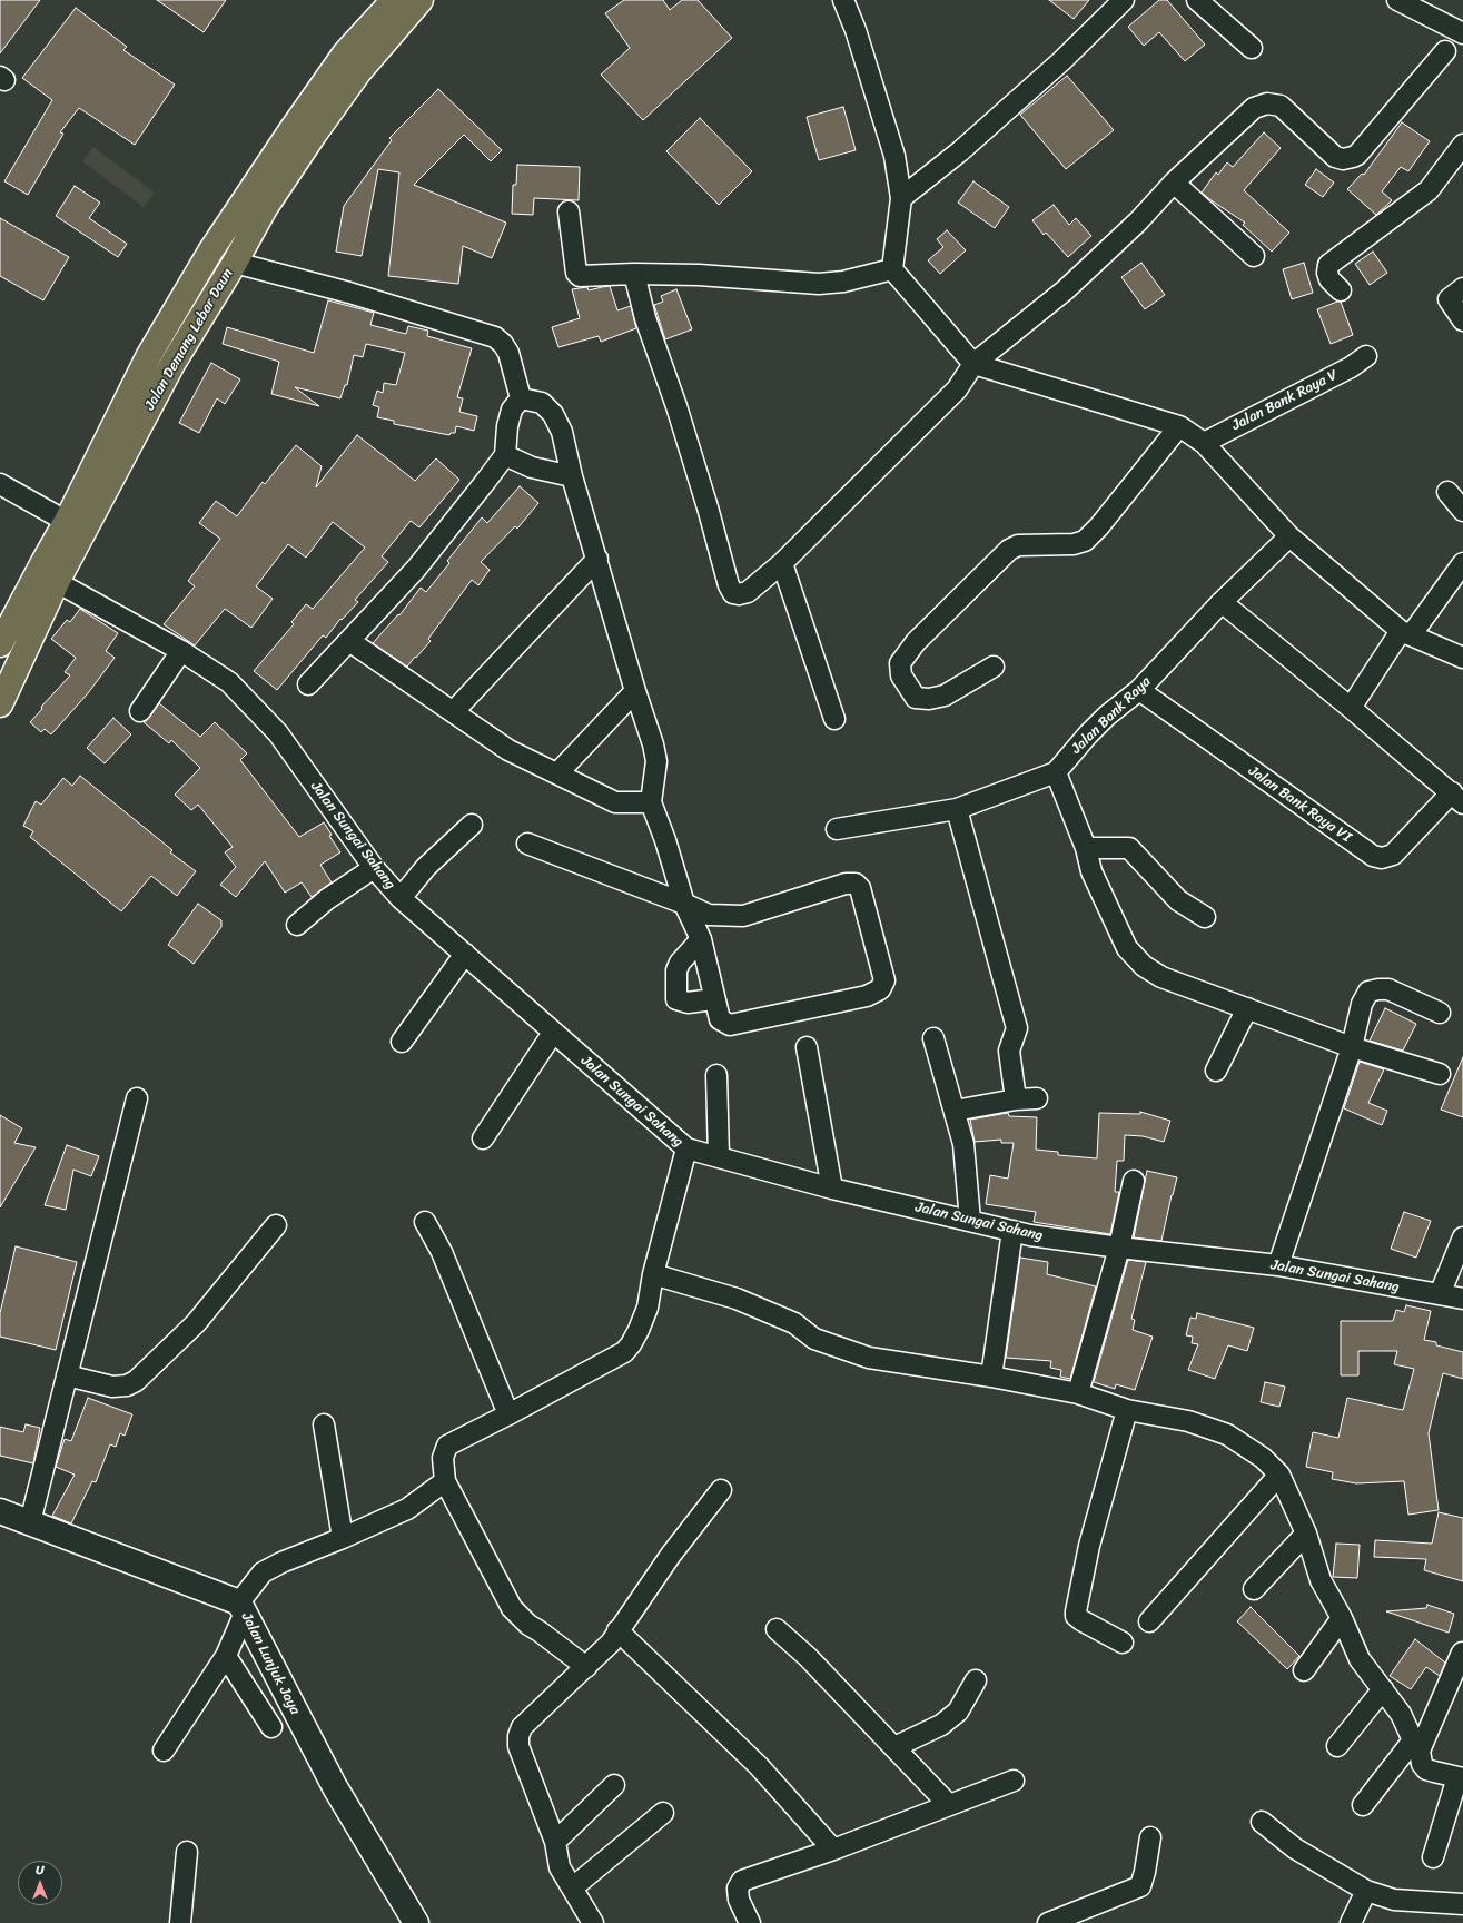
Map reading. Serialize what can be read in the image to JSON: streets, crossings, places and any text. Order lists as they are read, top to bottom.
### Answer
{
  "streets": {
    "highway": ["Jalan Demang Lebar Daun"],
    "street": [
      "Jalan Bank Raya V",
      "Jalan Bank Raya",
      "Jalan Bank Raya VI",
      "Jalan Sungai Sahang",
      "Jalan Lunjuk Jaya"
    ]
  },
  "crossings": [
    ["Jalan Demang Lebar Daun", "Jalan Sungai Sahang"],
    ["Jalan Bank Raya", "Jalan Bank Raya VI"]
  ],
  "north": "top"
}
